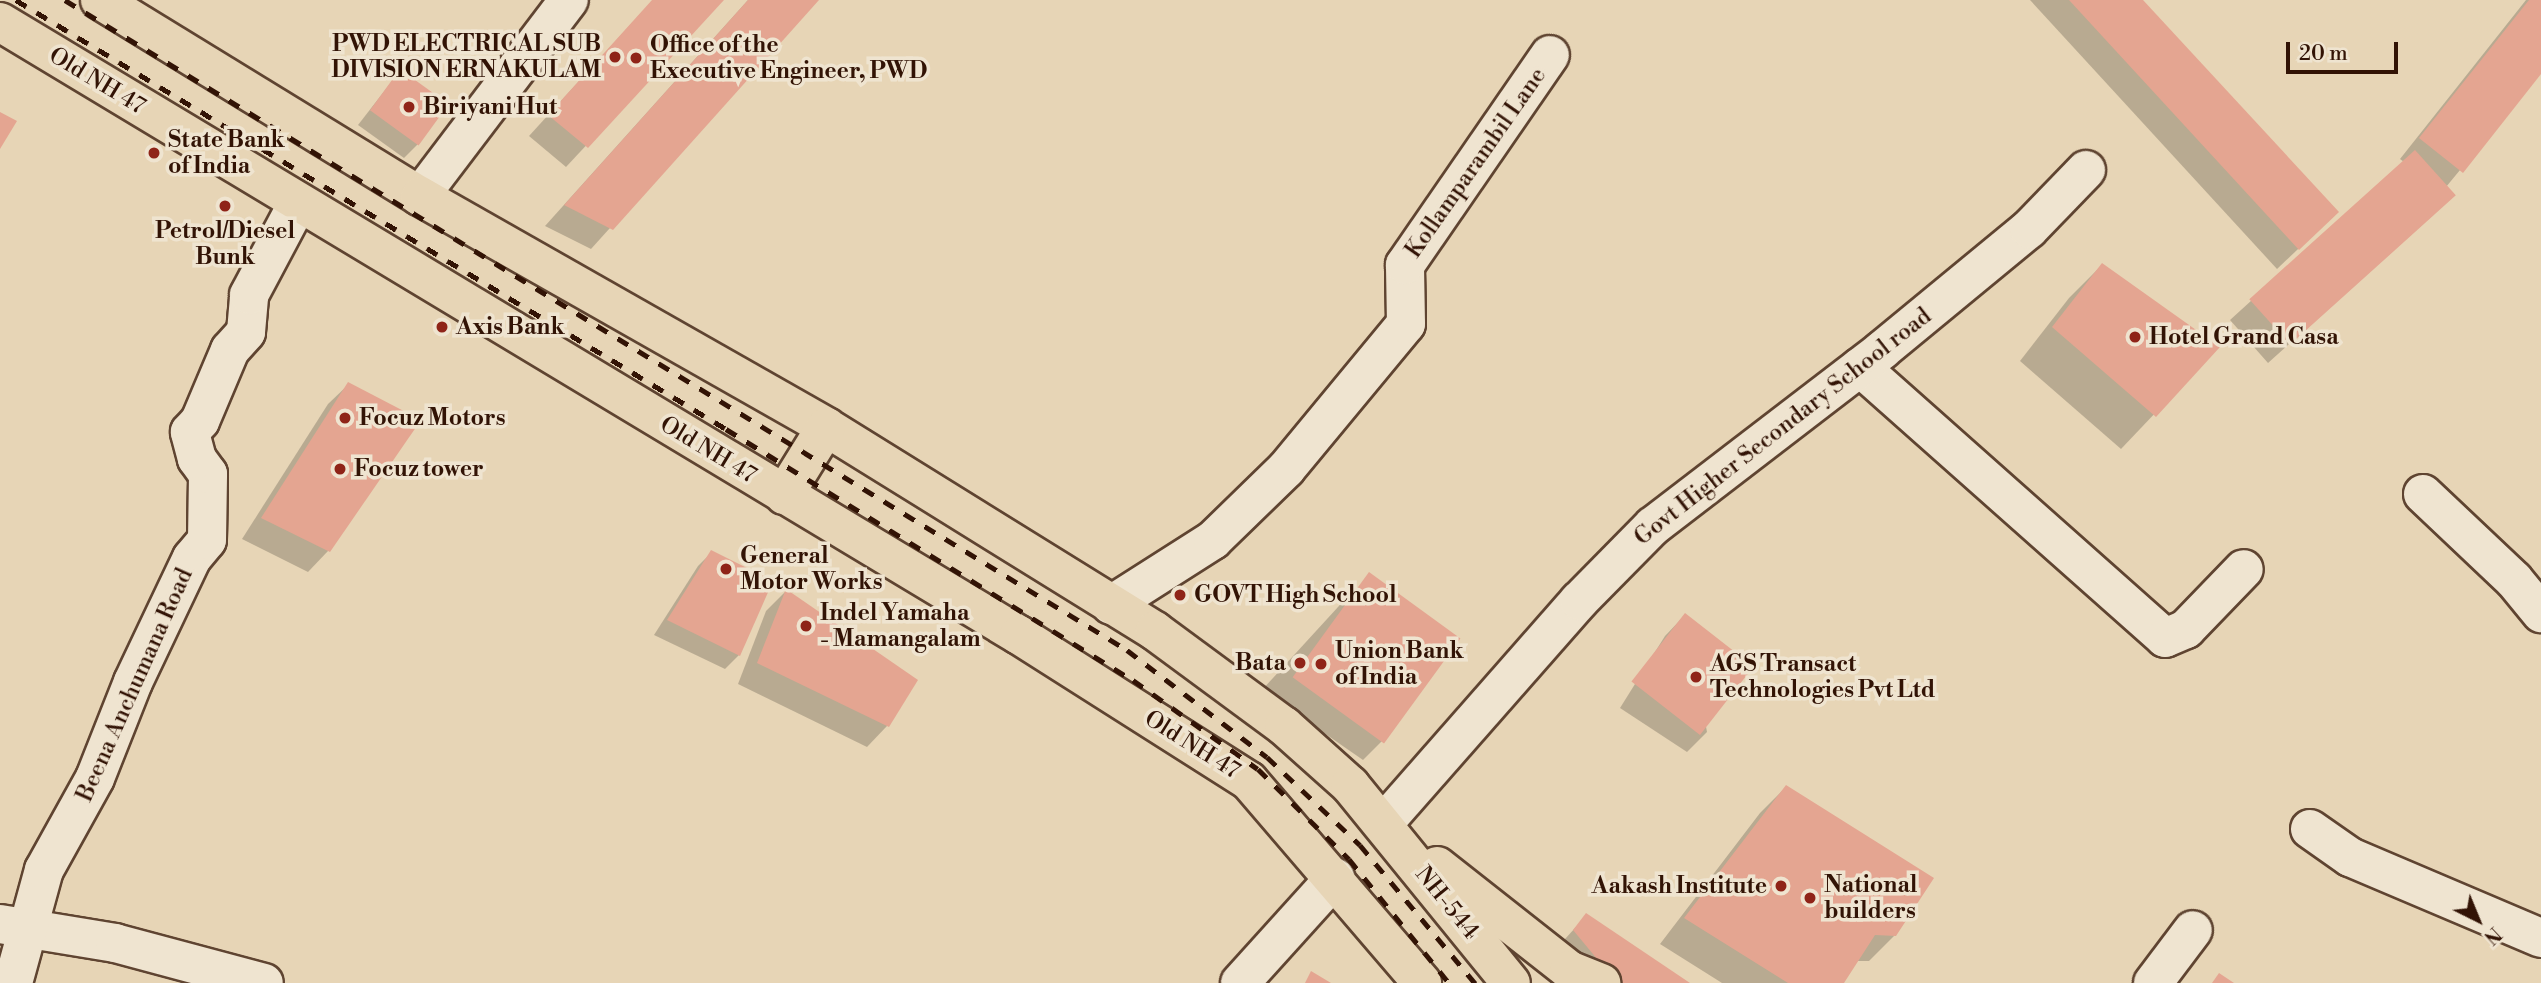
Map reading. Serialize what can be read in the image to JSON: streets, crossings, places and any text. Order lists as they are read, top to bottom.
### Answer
{
  "streets": {
    "main road": ["Old NH 47", "NH-544"],
    "street": ["Kollamparambil Lane", "Govt Higher Secondary School road", "Beena Anchumana Road"]
  },
  "crossings": [
    ["Old NH 47", "Beena Anchumana Road"],
    ["Govt Higher Secondary School road", "NH-544"]
  ],
  "places": [
    "PWD ELECTRICAL SUB DIVISION ERNAKULAM",
    "Office of the Executive Engineer, PWD",
    "Biriyani Hut",
    "State Bank of India",
    "Petrol/Diesel Bunk",
    "Axis Bank",
    "Hotel Grand Casa",
    "Focuz Motors",
    "Focuz tower",
    "General Motor Works",
    "GOVT High School",
    "Indel Yamaha - Mamangalam",
    "Bata",
    "Union Bank of India",
    "AGS Transact Technologies Pvt Ltd",
    "Aakash Institute",
    "National builders"
  ],
  "scale_bar": "20 m",
  "north": "bottom right"
}
